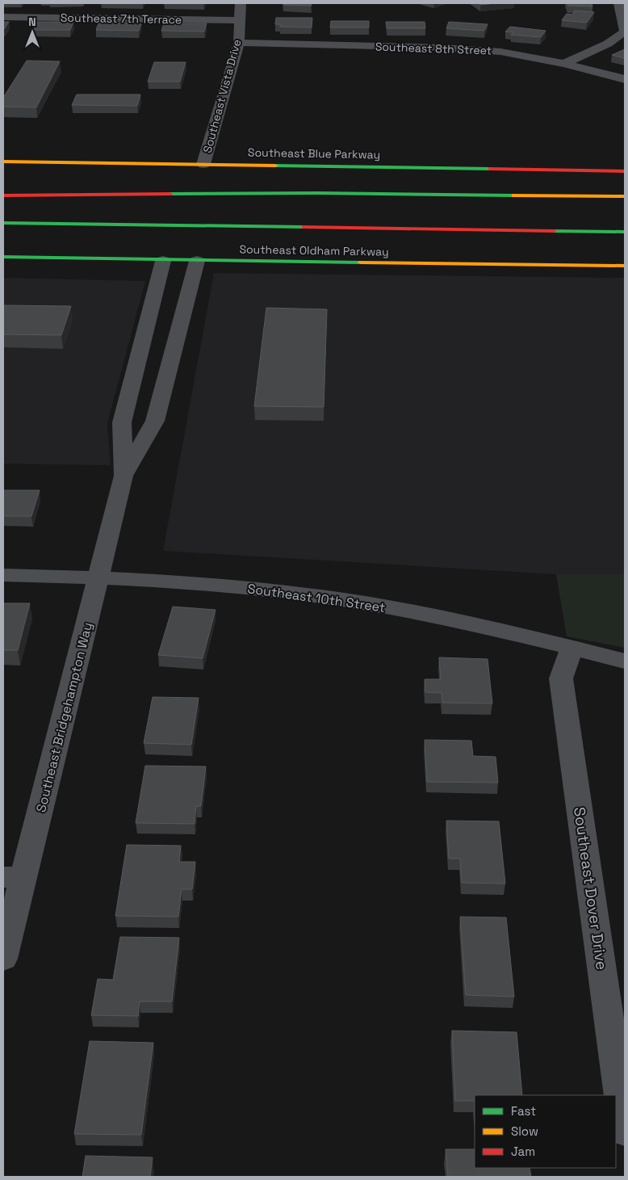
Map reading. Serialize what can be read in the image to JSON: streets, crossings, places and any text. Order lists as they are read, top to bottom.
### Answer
{
  "streets": {
    "main road": ["Southeast Blue Parkway", "Southeast Oldham Parkway"],
    "street": [
      "Southeast 7th Terrace",
      "Southeast 8th Street",
      "Southeast Vista Drive",
      "Southeast 10th Street",
      "Southeast Bridgehampton Way",
      "Southeast Dover Drive"
    ]
  },
  "crossings": [
    ["Southeast 7th Terrace", "Southeast Vista Drive"],
    ["Southeast 8th Street", "Southeast Vista Drive"],
    ["Southeast Vista Drive", "Southeast Blue Parkway"],
    ["Southeast Oldham Parkway", "Southeast Bridgehampton Way"],
    ["Southeast 10th Street", "Southeast Bridgehampton Way"],
    ["Southeast 10th Street", "Southeast Dover Drive"]
  ],
  "legend": ["Fast", "Slow", "Jam"],
  "north": "top"
}
